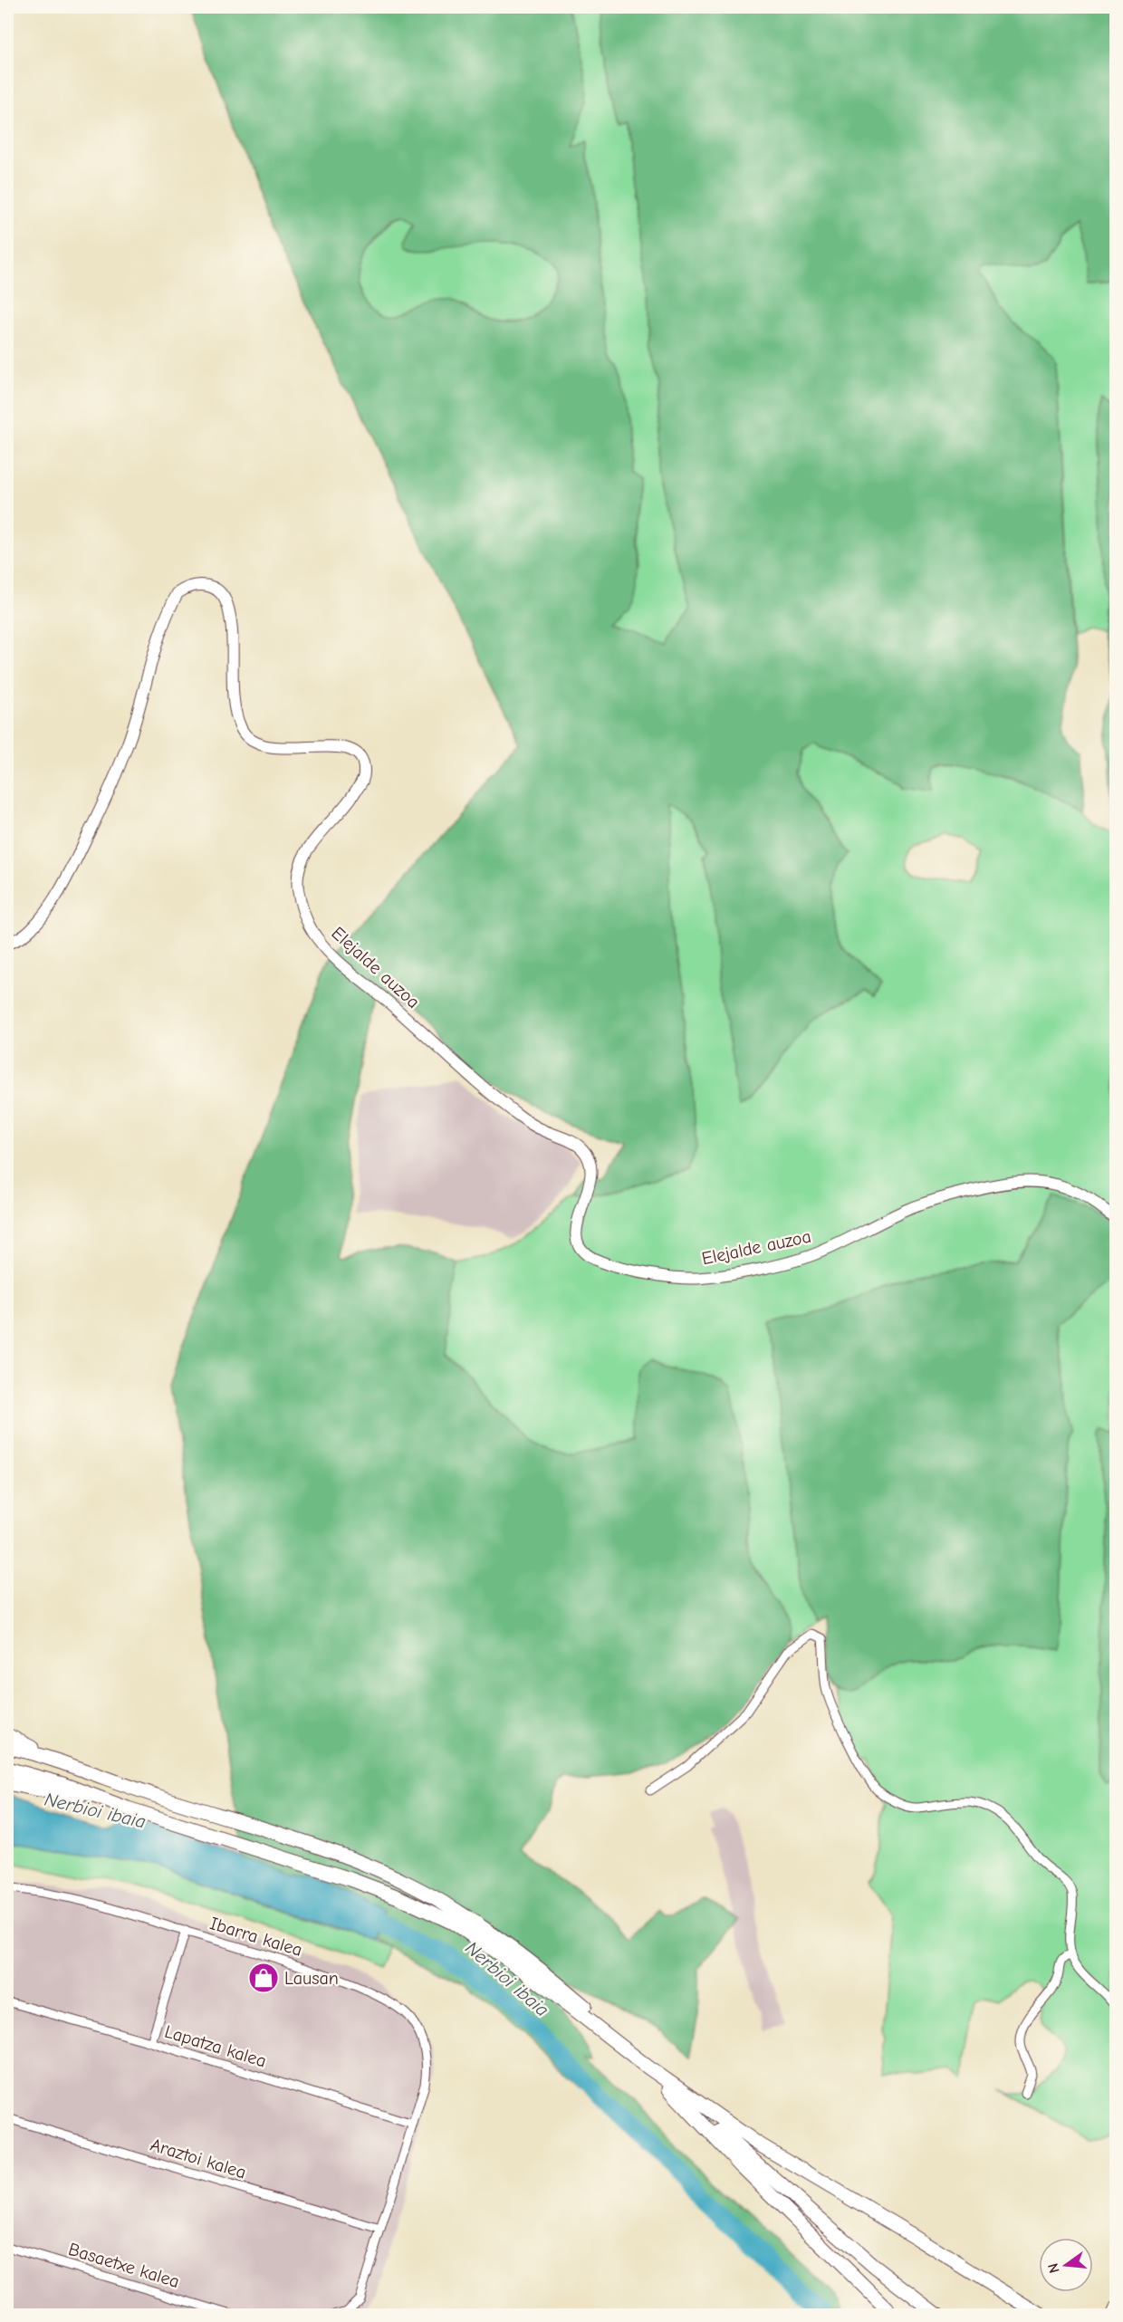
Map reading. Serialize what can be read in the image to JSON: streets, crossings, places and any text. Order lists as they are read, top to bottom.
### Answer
{
  "streets": {
    "street": [
      "Elejalde auzoa",
      "Ibarra kalea",
      "Lapatza kalea",
      "Araztoi kalea",
      "Basaetxe kalea"
    ]
  },
  "crossings": [
    ["Ibarra kalea", "Lapatza kalea"],
    ["Ibarra kalea", "Araztoi kalea"]
  ],
  "water": ["Nerbioi ibaia"],
  "places": {
    "shop": ["Lausan"]
  },
  "north": "left"
}
